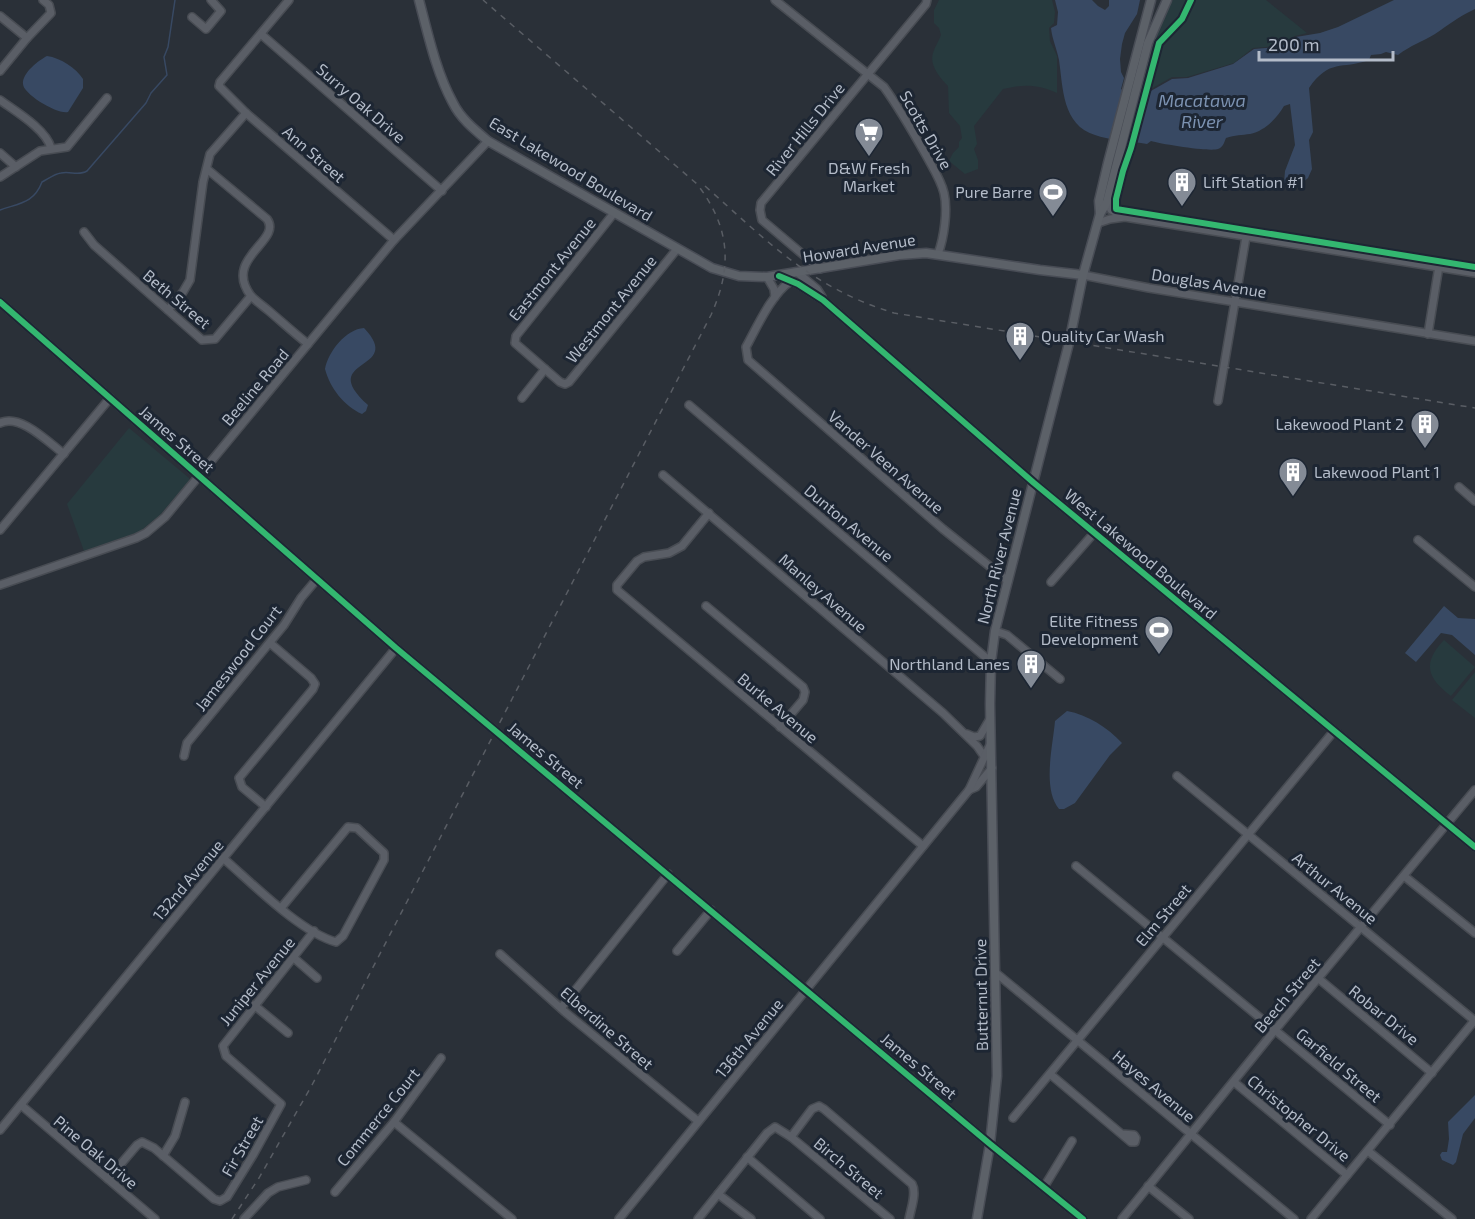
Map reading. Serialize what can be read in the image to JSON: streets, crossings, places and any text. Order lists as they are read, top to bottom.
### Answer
{
  "streets": {
    "main road": [
      "East Lakewood Boulevard",
      "Howard Avenue",
      "Douglas Avenue",
      "North River Avenue",
      "Butternut Drive"
    ],
    "street": [
      "Surry Oak Drive",
      "River Hills Drive",
      "Scotts Drive",
      "Ann Street",
      "Eastmont Avenue",
      "Beth Street",
      "Westmont Avenue",
      "Beeline Road",
      "James Street",
      "Vander Veen Avenue",
      "Dunton Avenue",
      "West Lakewood Boulevard",
      "Manley Avenue",
      "Jameswood Court",
      "Burke Avenue",
      "132nd Avenue",
      "Arthur Avenue",
      "Elm Street",
      "Juniper Avenue",
      "Beech Street",
      "Robar Drive",
      "Elberdine Street",
      "136th Avenue",
      "Garfield Street",
      "Hayes Avenue",
      "Commerce Court",
      "Christopher Drive",
      "Fir Street",
      "Pine Oak Drive",
      "Birch Street"
    ]
  },
  "crossings": [
    ["Surry Oak Drive", "Ann Street"],
    ["Surry Oak Drive", "Beeline Road"],
    ["River Hills Drive", "Scotts Drive"],
    ["River Hills Drive", "Howard Avenue"],
    ["Scotts Drive", "Howard Avenue"],
    ["Scotts Drive", "Douglas Avenue"],
    ["Ann Street", "Beeline Road"],
    ["East Lakewood Boulevard", "Howard Avenue"],
    ["East Lakewood Boulevard", "Eastmont Avenue"],
    ["East Lakewood Boulevard", "Westmont Avenue"],
    ["East Lakewood Boulevard", "Beeline Road"],
    ["East Lakewood Boulevard", "West Lakewood Boulevard"],
    ["Howard Avenue", "Douglas Avenue"],
    ["Howard Avenue", "West Lakewood Boulevard"],
    ["Eastmont Avenue", "Westmont Avenue"],
    ["Douglas Avenue", "North River Avenue"],
    ["Beeline Road", "James Street"],
    ["James Street", "Jameswood Court"],
    ["James Street", "132nd Avenue"],
    ["James Street", "Butternut Drive"],
    ["James Street", "136th Avenue"],
    ["Vander Veen Avenue", "North River Avenue"],
    ["Dunton Avenue", "North River Avenue"],
    ["West Lakewood Boulevard", "North River Avenue"],
    ["West Lakewood Boulevard", "Elm Street"],
    ["West Lakewood Boulevard", "Beech Street"],
    ["North River Avenue", "Butternut Drive"],
    ["North River Avenue", "136th Avenue"],
    ["Manley Avenue", "Burke Avenue"],
    ["Manley Avenue", "136th Avenue"],
    ["Burke Avenue", "136th Avenue"],
    ["132nd Avenue", "Pine Oak Drive"],
    ["Arthur Avenue", "Elm Street"],
    ["Arthur Avenue", "Beech Street"],
    ["Elm Street", "Garfield Street"],
    ["Elm Street", "Hayes Avenue"],
    ["Juniper Avenue", "Fir Street"],
    ["Butternut Drive", "136th Avenue"],
    ["Butternut Drive", "Hayes Avenue"],
    ["Beech Street", "Robar Drive"],
    ["Beech Street", "Garfield Street"],
    ["Beech Street", "Hayes Avenue"],
    ["Beech Street", "Christopher Drive"],
    ["Elberdine Street", "136th Avenue"]
  ],
  "water": ["Macatawa River"],
  "places": {
    "supermarket": ["D&W Fresh Market"],
    "building": [
      "Lift Station #1",
      "Quality Car Wash",
      "Lakewood Plant 2",
      "Lakewood Plant 1",
      "Northland Lanes"
    ],
    "sports": ["Pure Barre", "Elite Fitness Development"]
  },
  "scale_bar": "200 m"
}
